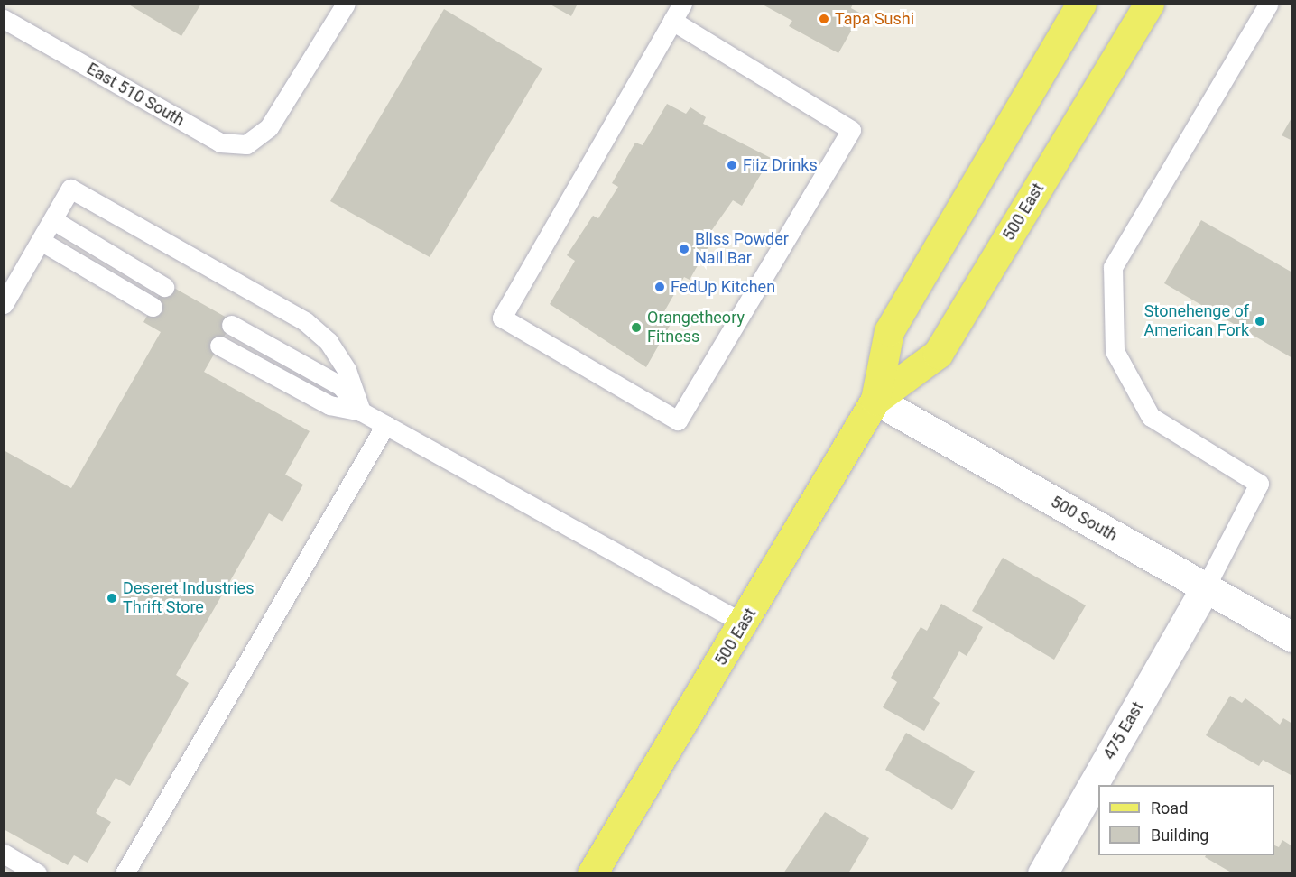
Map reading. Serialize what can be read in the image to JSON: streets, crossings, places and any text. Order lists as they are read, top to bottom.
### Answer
{
  "streets": {
    "main road": ["500 East"],
    "street": ["500 South", "475 East"],
    "lane": ["East 510 South"]
  },
  "crossings": [
    ["500 East", "500 South"],
    ["500 South", "475 East"]
  ],
  "places": [
    "Tapa Sushi",
    "Fiiz Drinks",
    "Bliss Powder Nail Bar",
    "FedUp Kitchen",
    "Stonehenge of American Fork",
    "Orangetheory Fitness",
    "Deseret Industries Thrift Store"
  ],
  "legend": ["Road", "Building"]
}
